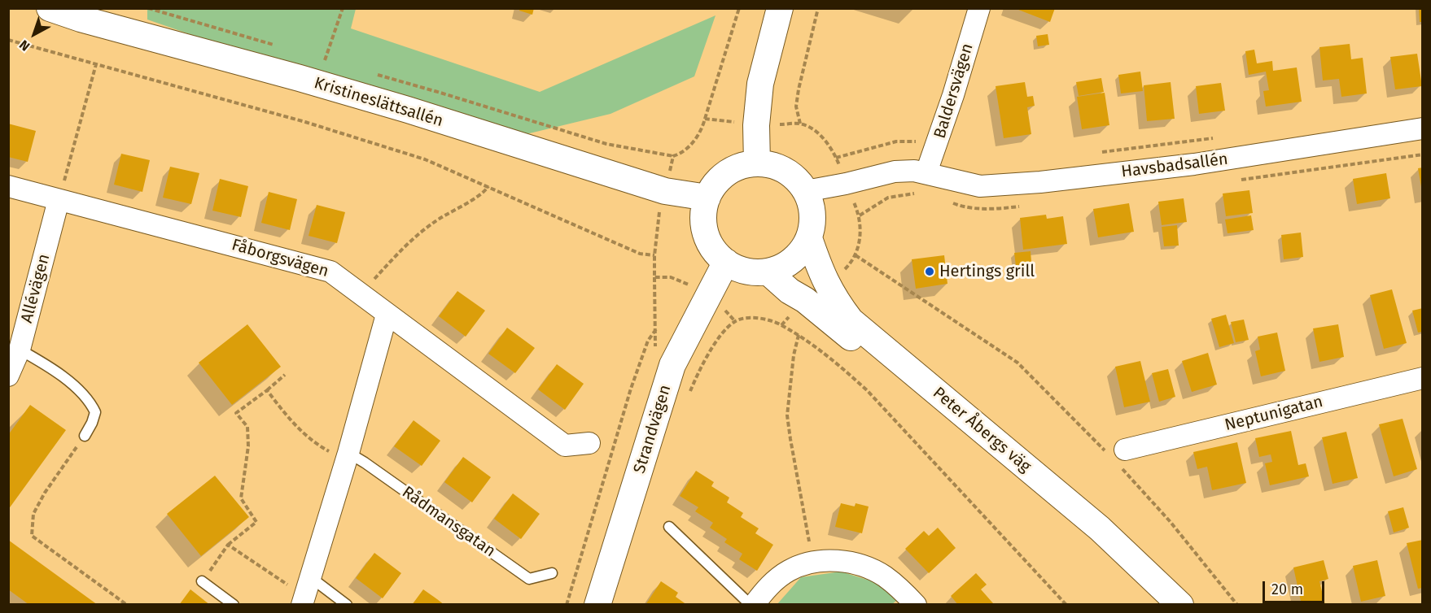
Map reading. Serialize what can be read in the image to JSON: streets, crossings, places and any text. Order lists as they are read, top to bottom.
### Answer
{
  "streets": {
    "street": [
      "Baldersvägen",
      "Kristineslättsallén",
      "Havsbadsallén",
      "Fåborgsvägen",
      "Allévägen",
      "Neptunigatan",
      "Strandvägen",
      "Peter Åbergs väg"
    ],
    "lane": ["Rådmansgatan"]
  },
  "crossings": [
    ["Baldersvägen", "Havsbadsallén"],
    ["Kristineslättsallén", "Havsbadsallén"],
    ["Kristineslättsallén", "Strandvägen"],
    ["Kristineslättsallén", "Peter Åbergs väg"],
    ["Havsbadsallén", "Strandvägen"],
    ["Havsbadsallén", "Peter Åbergs väg"],
    ["Fåborgsvägen", "Allévägen"],
    ["Strandvägen", "Peter Åbergs väg"]
  ],
  "places": ["Hertings grill"],
  "scale_bar": "20 m",
  "north": "bottom left"
}
